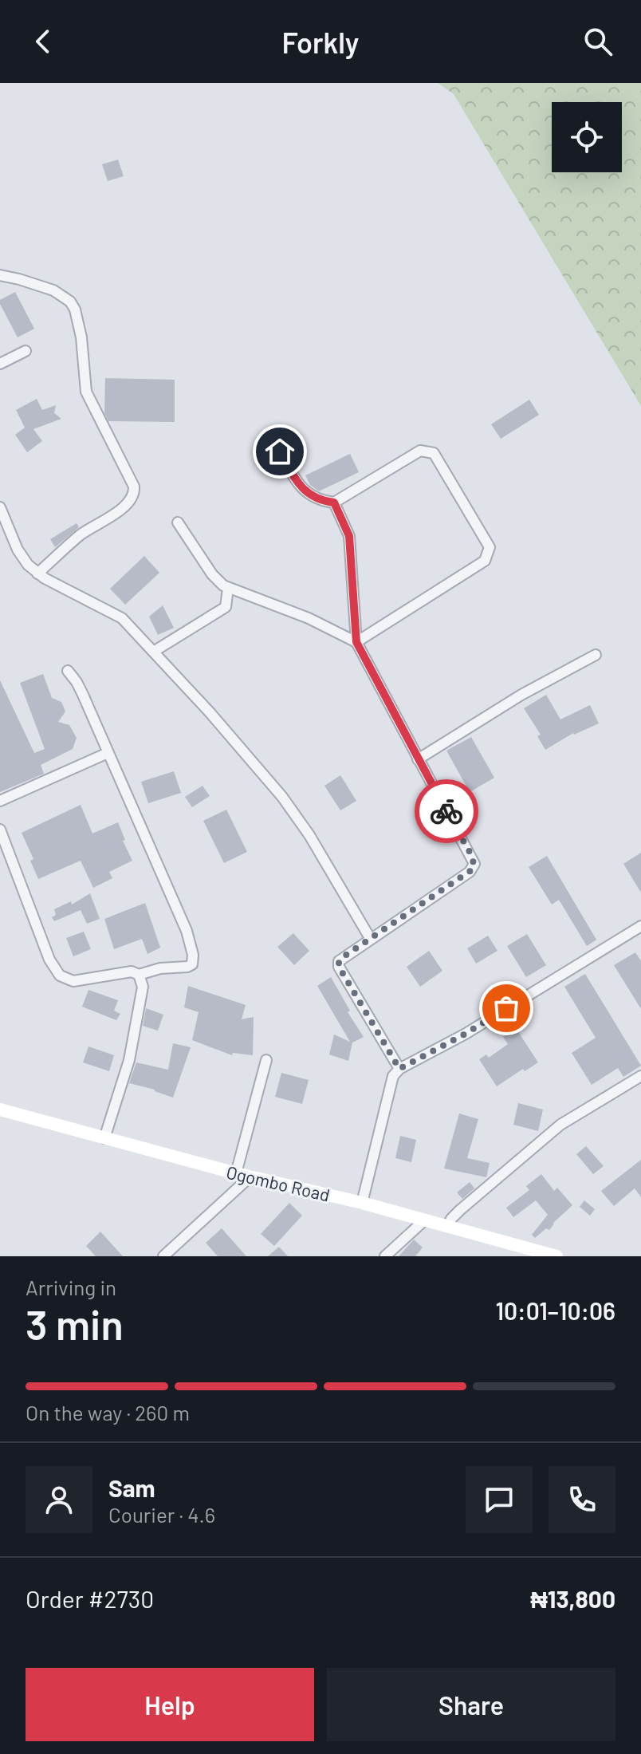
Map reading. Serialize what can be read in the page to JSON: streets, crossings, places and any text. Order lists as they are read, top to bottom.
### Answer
{
  "streets": {
    "main road": ["Ogombo Road"]
  },
  "page": {
    "header": "Forkly",
    "heading": ["3 min", "Arriving in", "10:01–10:06"],
    "panel": [
      "Sam",
      "Courier · 4.6",
      "Order #2730",
      "₦13,800"
    ],
    "bar": "On the way · 260 m",
    "buttons": ["Help", "Share"]
  }
}
